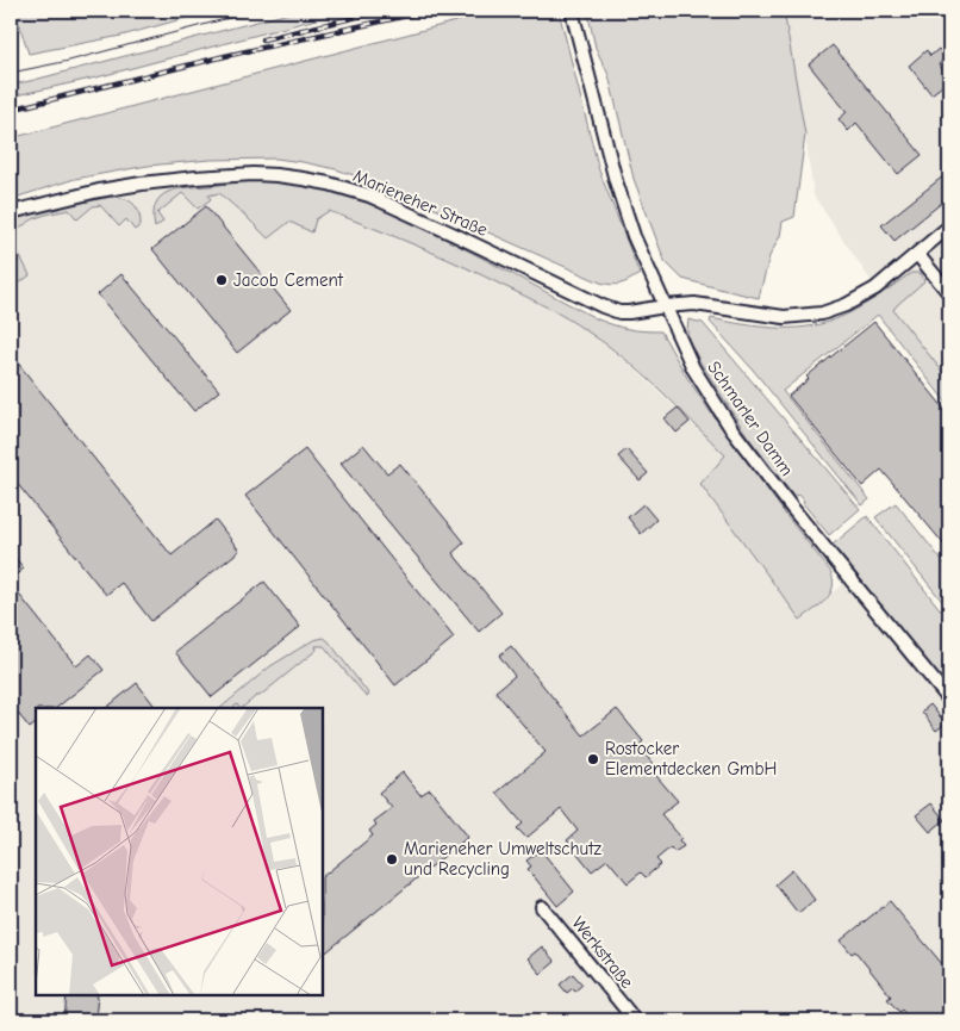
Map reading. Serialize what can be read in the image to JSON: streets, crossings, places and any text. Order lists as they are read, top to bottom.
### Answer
{
  "streets": {
    "street": ["Marieneher Straße", "Schmarler Damm", "Werkstraße"]
  },
  "crossings": [
    ["Marieneher Straße", "Schmarler Damm"]
  ],
  "places": ["Jacob Cement", "Rostocker Elementdecken GmbH", "Marieneher Umweltschutz und Recycling"]
}
